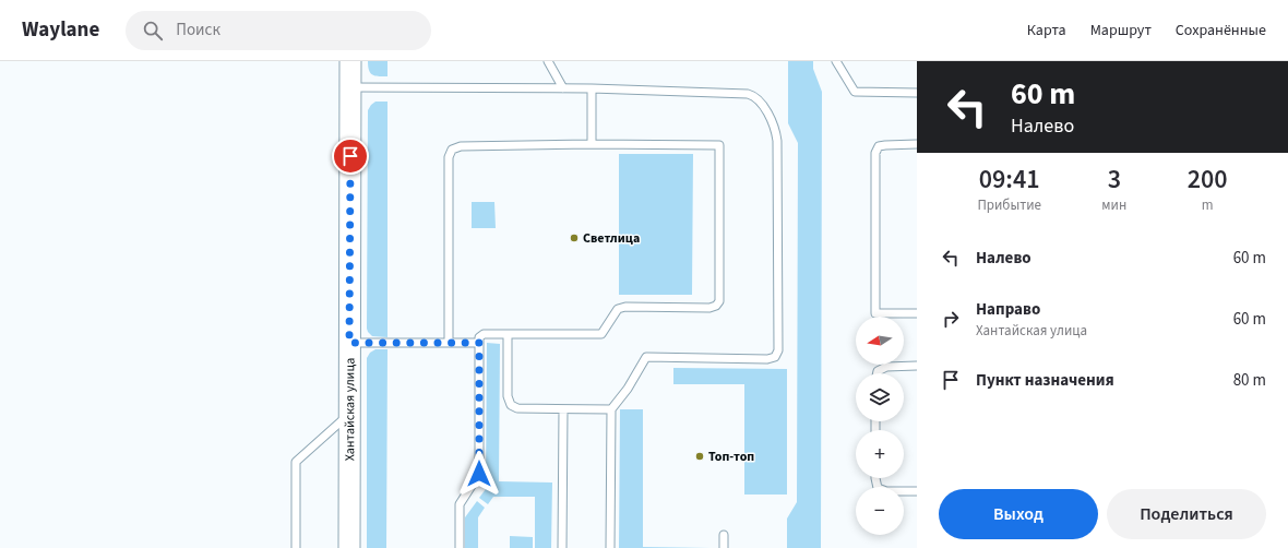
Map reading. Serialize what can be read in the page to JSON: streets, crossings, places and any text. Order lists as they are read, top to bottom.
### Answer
{
  "streets": {
    "street": ["Хантайская улица"]
  },
  "places": ["Светлица", "Топ-топ"],
  "north": "left",
  "page": {
    "header": "Waylane",
    "search": "Поиск",
    "nav": ["Карта", "Маршрут", "Сохранённые"],
    "turn": ["60 m", "Налево"],
    "eta": [
      "09:41",
      "Прибытие",
      "3",
      "мин",
      "200",
      "m"
    ],
    "list": [
      {
        "name": "Налево",
        "value": "60 m"
      },
      {
        "name": "Направо",
        "note": "Хантайская улица",
        "value": "60 m"
      },
      {
        "name": "Пункт назначения",
        "value": "80 m"
      }
    ],
    "map_buttons": ["+", "−"],
    "buttons": ["Выход", "Поделиться"]
  }
}
